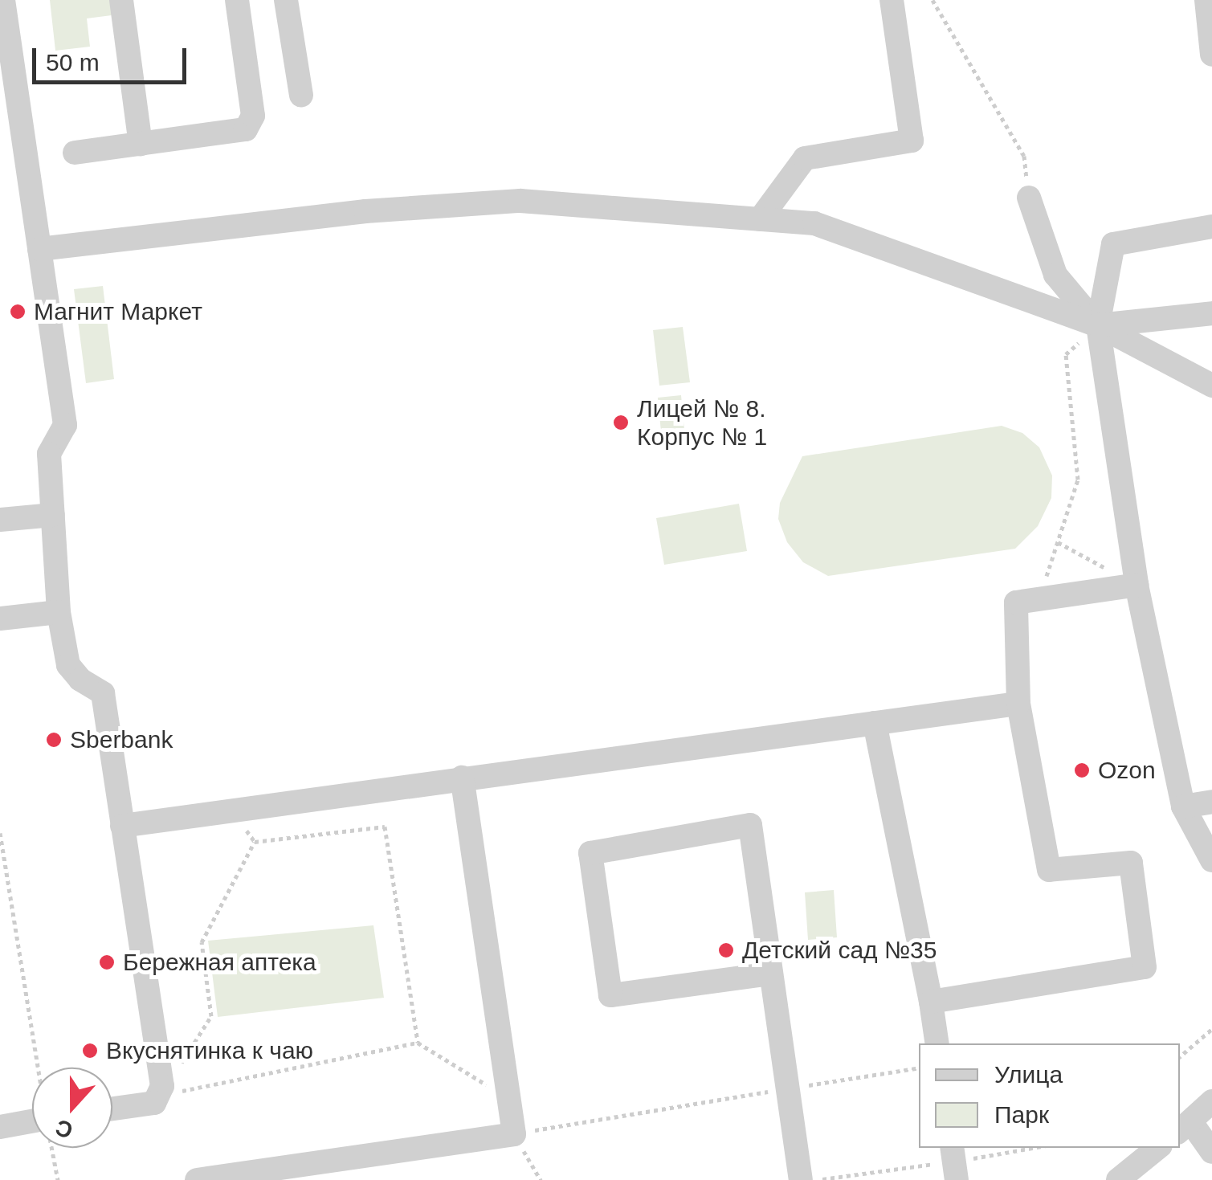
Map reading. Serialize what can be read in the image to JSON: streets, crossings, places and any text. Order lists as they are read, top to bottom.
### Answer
{
  "places": [
    "Магнит Маркет",
    "Лицей № 8. Корпус № 1",
    "Sberbank",
    "Ozon",
    "Детский сад №35",
    "Бережная аптека",
    "Вкуснятинка к чаю"
  ],
  "legend": ["Улица", "Парк"],
  "scale_bar": "50 m",
  "north": "bottom"
}
